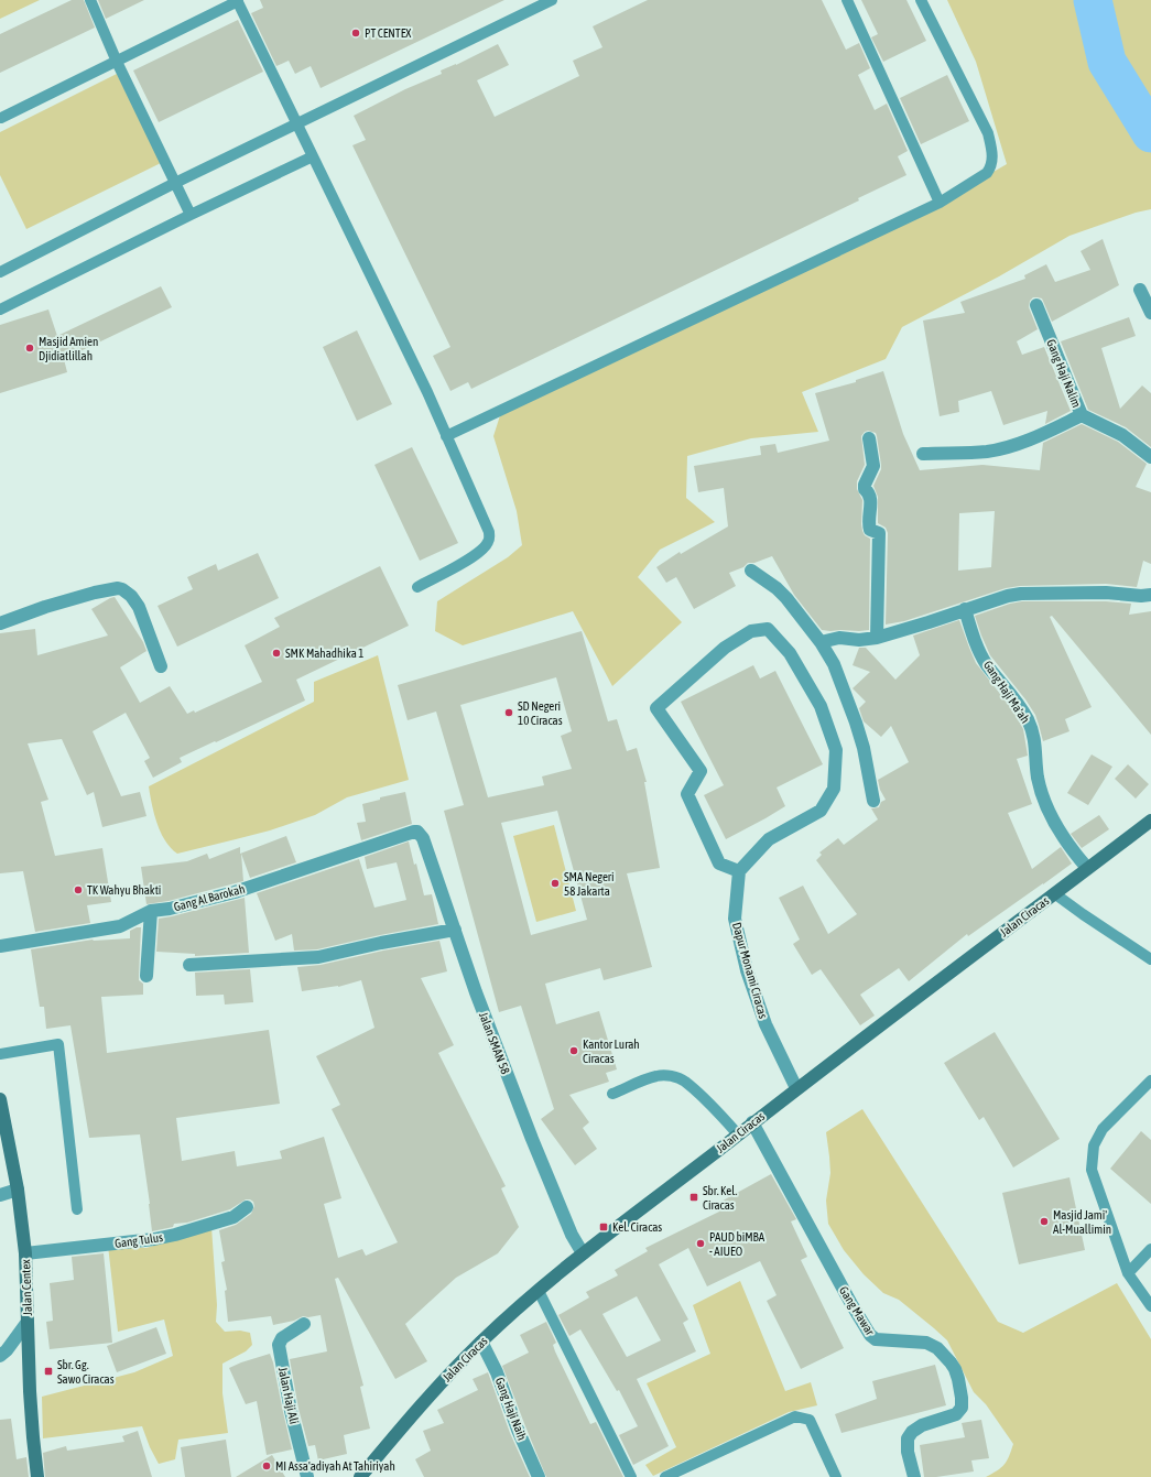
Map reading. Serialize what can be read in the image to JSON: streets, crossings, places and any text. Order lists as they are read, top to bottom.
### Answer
{
  "streets": {
    "street": [
      "Gang Haji Nalim",
      "Gang Haji Ma'ah",
      "Gang Al Barokah",
      "Jalan Ciracas",
      "Dapur Monami Ciracas",
      "Jalan SMAN 58",
      "Gang Tulus",
      "Jalan Centex",
      "Gang Mawar",
      "Jalan Haji Ali",
      "Gang Haji Naih"
    ]
  },
  "crossings": [
    ["Gang Haji Ma'ah", "Jalan Ciracas"],
    ["Gang Al Barokah", "Jalan SMAN 58"],
    ["Jalan Ciracas", "Dapur Monami Ciracas"],
    ["Jalan Ciracas", "Jalan SMAN 58"],
    ["Jalan Ciracas", "Gang Mawar"],
    ["Jalan Ciracas", "Gang Haji Naih"],
    ["Gang Tulus", "Jalan Centex"]
  ],
  "places": {
    "other": [
      "PT CENTEX",
      "Masjid Amien Djidiatlillah",
      "SMK Mahadhika 1",
      "SD Negeri 10 Ciracas",
      "SMA Negeri 58 Jakarta",
      "TK Wahyu Bhakti",
      "Kantor Lurah Ciracas",
      "Masjid Jami' Al-Muallimin",
      "PAUD biMBA - AIUEO",
      "MI Assa'adiyah At Tahiriyah"
    ],
    "transit": ["Sbr. Kel. Ciracas", "Kel. Ciracas", "Sbr. Gg. Sawo Ciracas"]
  }
}
